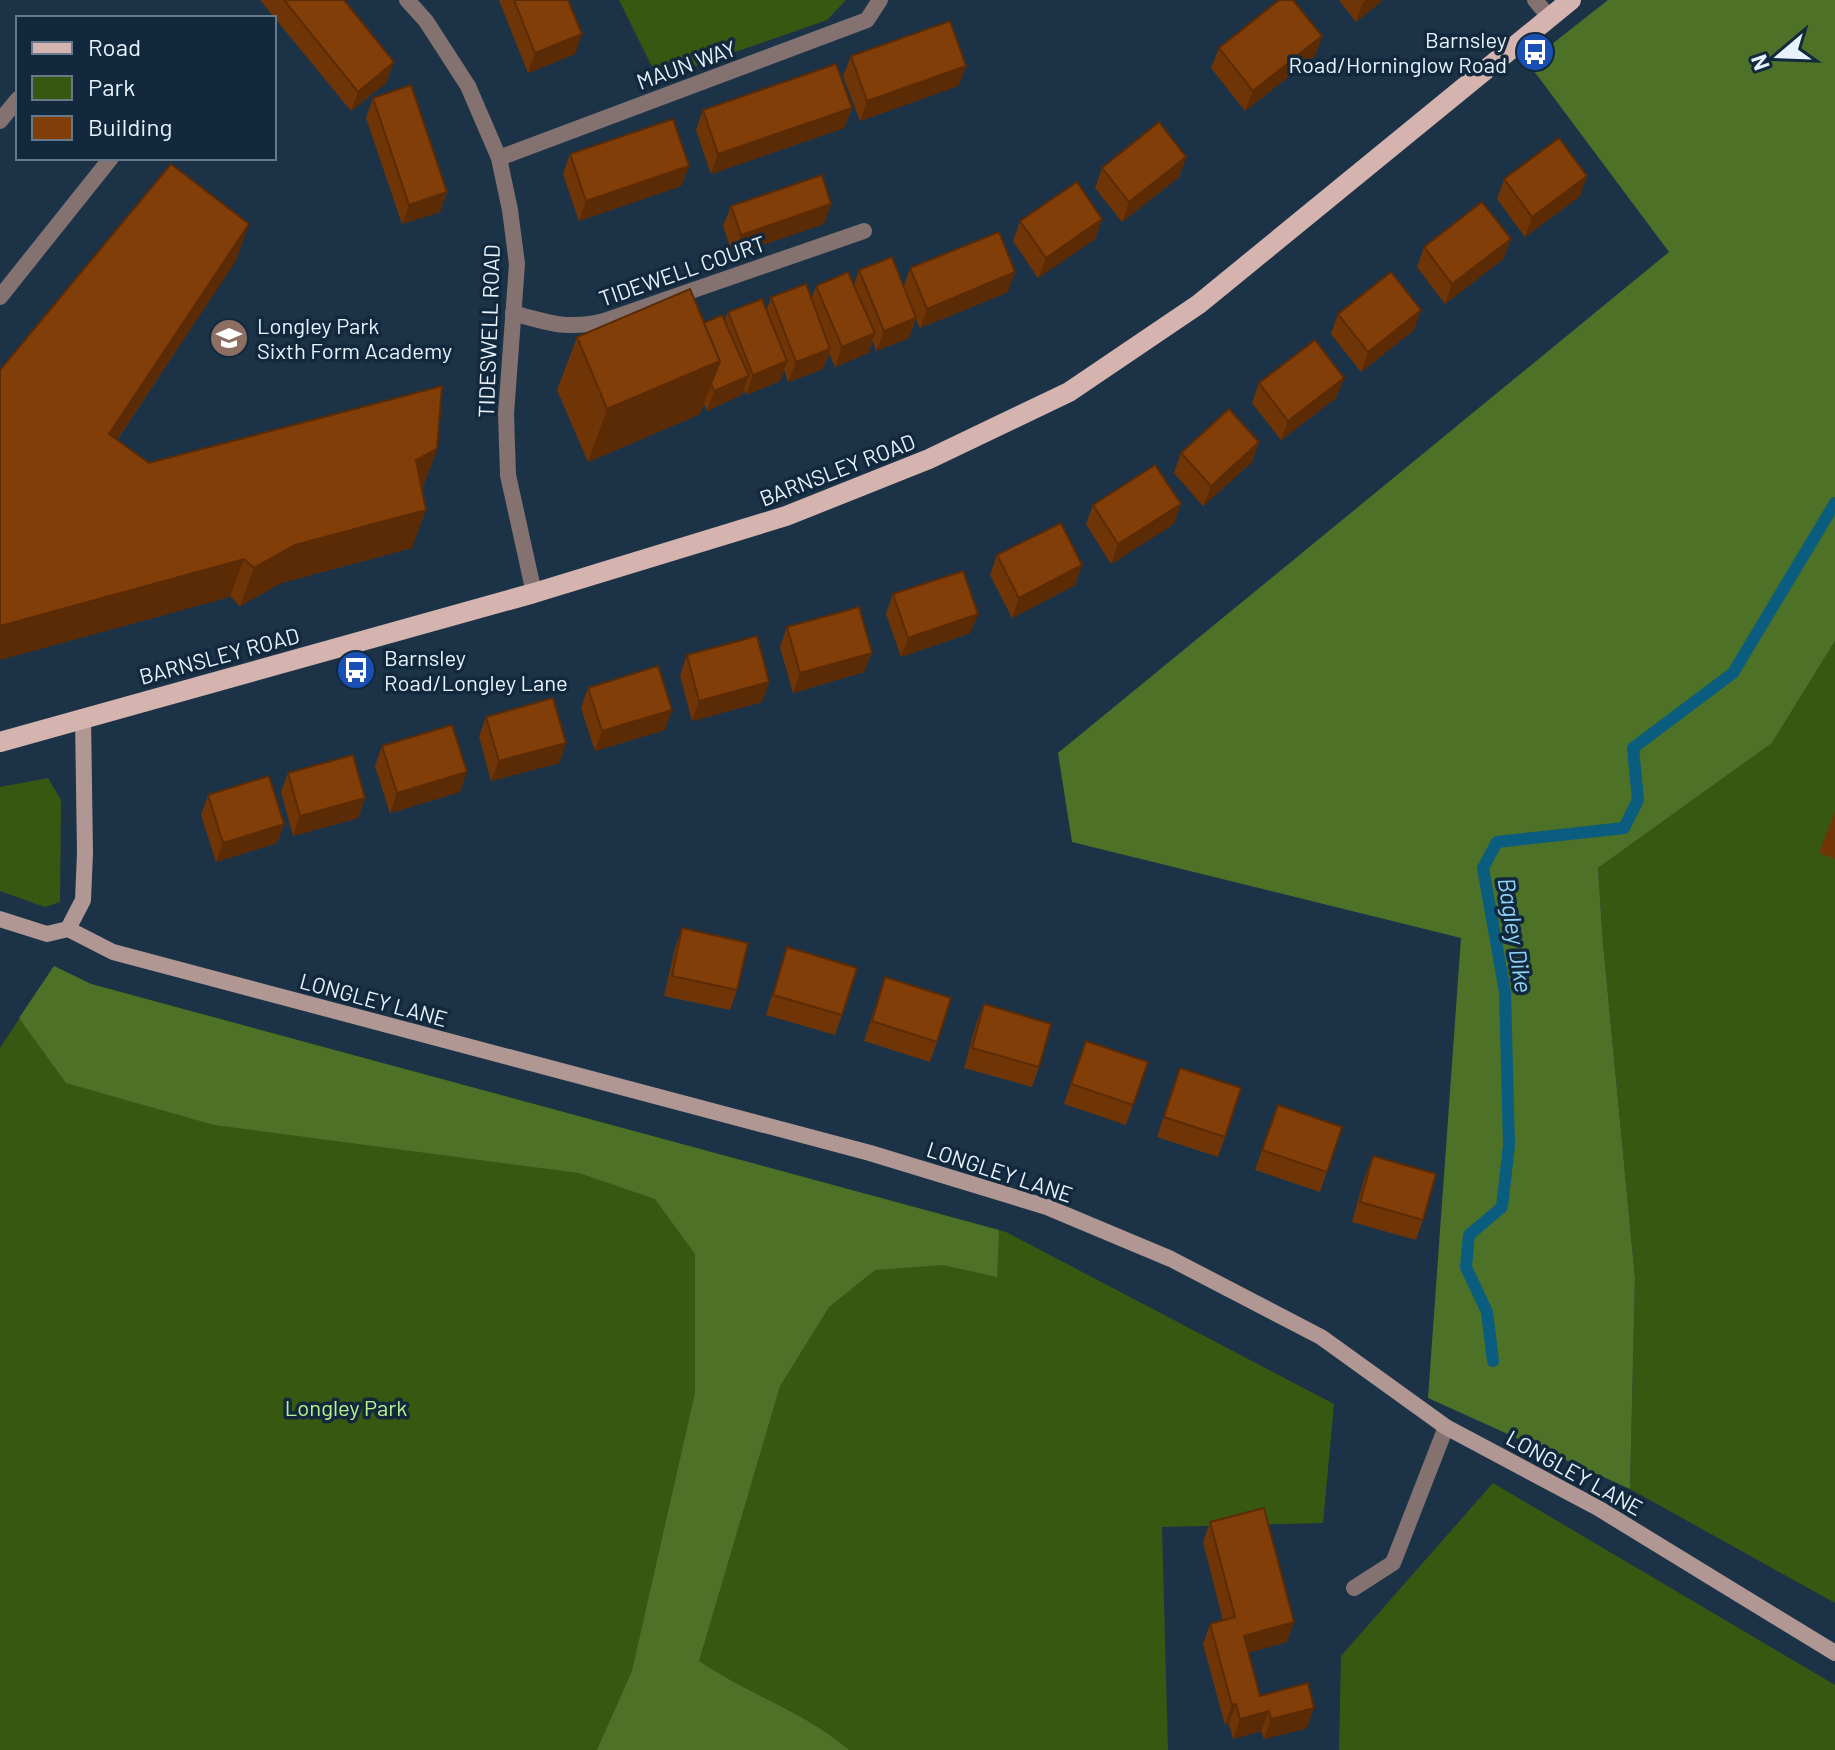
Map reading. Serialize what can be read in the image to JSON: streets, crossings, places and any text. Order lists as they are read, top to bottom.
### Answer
{
  "streets": {
    "main road": ["BARNSLEY ROAD"],
    "street": [
      "MAUN WAY",
      "TIDEWELL COURT",
      "TIDESWELL ROAD",
      "LONGLEY LANE"
    ]
  },
  "crossings": [
    ["MAUN WAY", "TIDESWELL ROAD"],
    ["TIDEWELL COURT", "TIDESWELL ROAD"],
    ["TIDESWELL ROAD", "BARNSLEY ROAD"]
  ],
  "water": ["Bagley Dike"],
  "parks": ["Longley Park"],
  "places": {
    "bus stop": ["Barnsley Road/Horninglow Road", "Barnsley Road/Longley Lane"],
    "school or university": ["Longley Park Sixth Form Academy"]
  },
  "legend": ["Road", "Park", "Building"],
  "north": "left"
}
